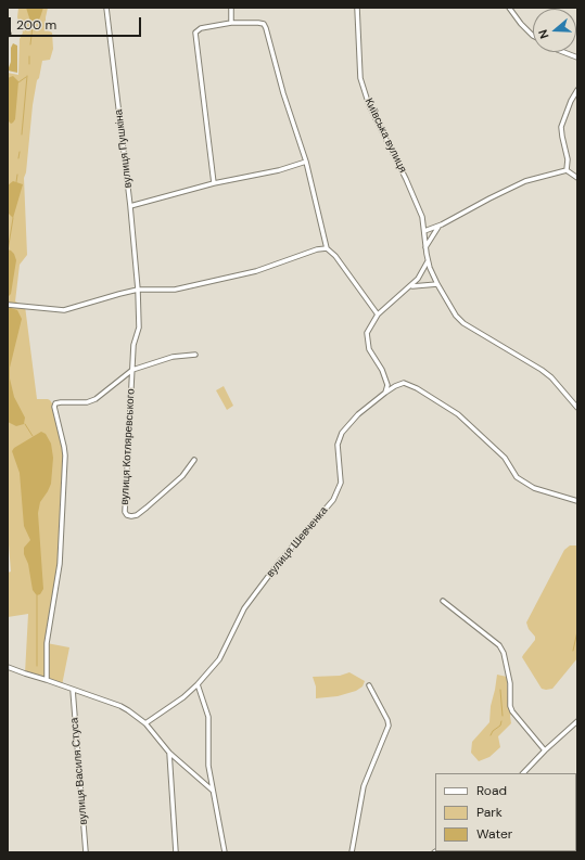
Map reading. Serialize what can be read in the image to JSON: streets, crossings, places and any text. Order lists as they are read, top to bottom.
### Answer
{
  "streets": {
    "street": [
      "Київська вулиця",
      "вулиця Пушкіна",
      "вулиця Котляревського",
      "вулиця Шевченка",
      "вулиця Василя Стуса"
    ]
  },
  "crossings": [
    ["вулиця Пушкіна", "вулиця Котляревського"]
  ],
  "legend": ["Road", "Park", "Water"],
  "scale_bar": "200 m",
  "north": "left"
}
